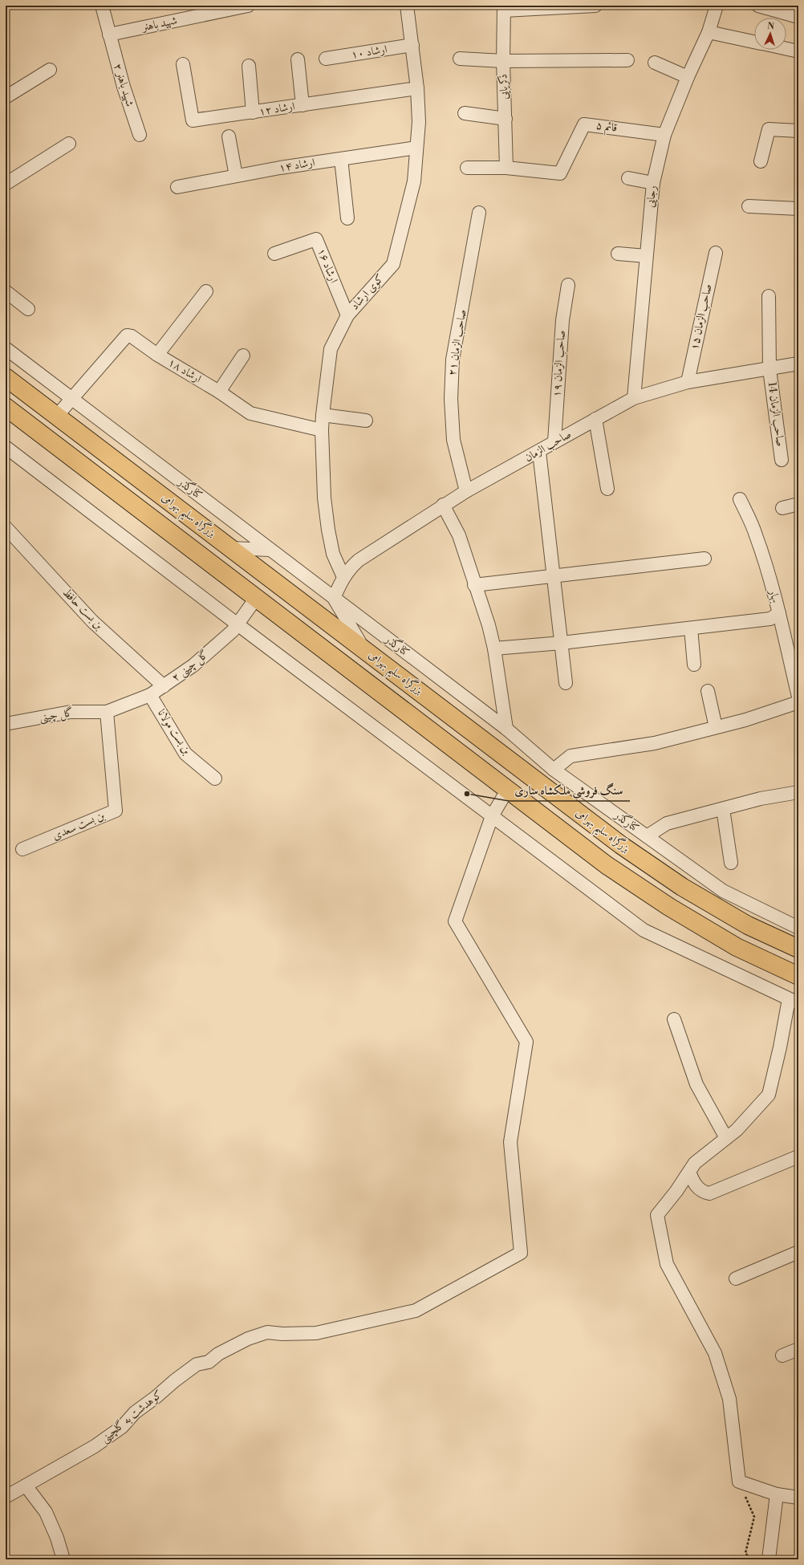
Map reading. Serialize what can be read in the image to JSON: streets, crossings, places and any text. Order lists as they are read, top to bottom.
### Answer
{
  "streets": {
    "highway": ["بزرگراه سلیم بهرامی"],
    "street": [
      "شهید باهنر",
      "ارشاد ۱۰",
      "شهید باهنر ۲",
      "ذکریایی",
      "ارشاد ۱۲",
      "قائم ۵",
      "ارشاد ۱۴",
      "رجایی",
      "ارشاد ۱۶",
      "کوی ارشاد",
      "صاحب الزمان ۱۵",
      "صاحب الزمان ۲۱",
      "صاحب الزمان ۱۹",
      "ارشاد ۱۸",
      "صاحب الزمان 14",
      "صاحب الزمان",
      "کنارگذر",
      "بهار",
      "بن بست حافظ",
      "گل چینی ۲",
      "گل چینی",
      "بن بست مولانا",
      "بن بست سعدی",
      "کوهدشت به گلچینی"
    ]
  },
  "crossings": [
    ["شهید باهنر", "شهید باهنر ۲"],
    ["ارشاد ۱۰", "کوی ارشاد"],
    ["ذکریایی", "قائم ۵"],
    ["ارشاد ۱۲", "کوی ارشاد"],
    ["قائم ۵", "رجایی"],
    ["ارشاد ۱۴", "کوی ارشاد"],
    ["رجایی", "صاحب الزمان"],
    ["ارشاد ۱۶", "کوی ارشاد"],
    ["کوی ارشاد", "ارشاد ۱۸"],
    ["کوی ارشاد", "صاحب الزمان"],
    ["صاحب الزمان ۱۵", "صاحب الزمان"],
    ["صاحب الزمان ۲۱", "صاحب الزمان"],
    ["صاحب الزمان ۱۹", "صاحب الزمان"],
    ["ارشاد ۱۸", "کنارگذر"],
    ["صاحب الزمان 14", "صاحب الزمان"],
    ["صاحب الزمان", "کنارگذر"],
    ["بن بست حافظ", "گل چینی ۲"],
    ["گل چینی ۲", "گل چینی"],
    ["گل چینی ۲", "بن بست مولانا"],
    ["گل چینی ۲", "بن بست سعدی"],
    ["گل چینی", "بن بست سعدی"]
  ],
  "places": ["سنگ فروشی ملکشاه ساری"],
  "north": "top"
}
